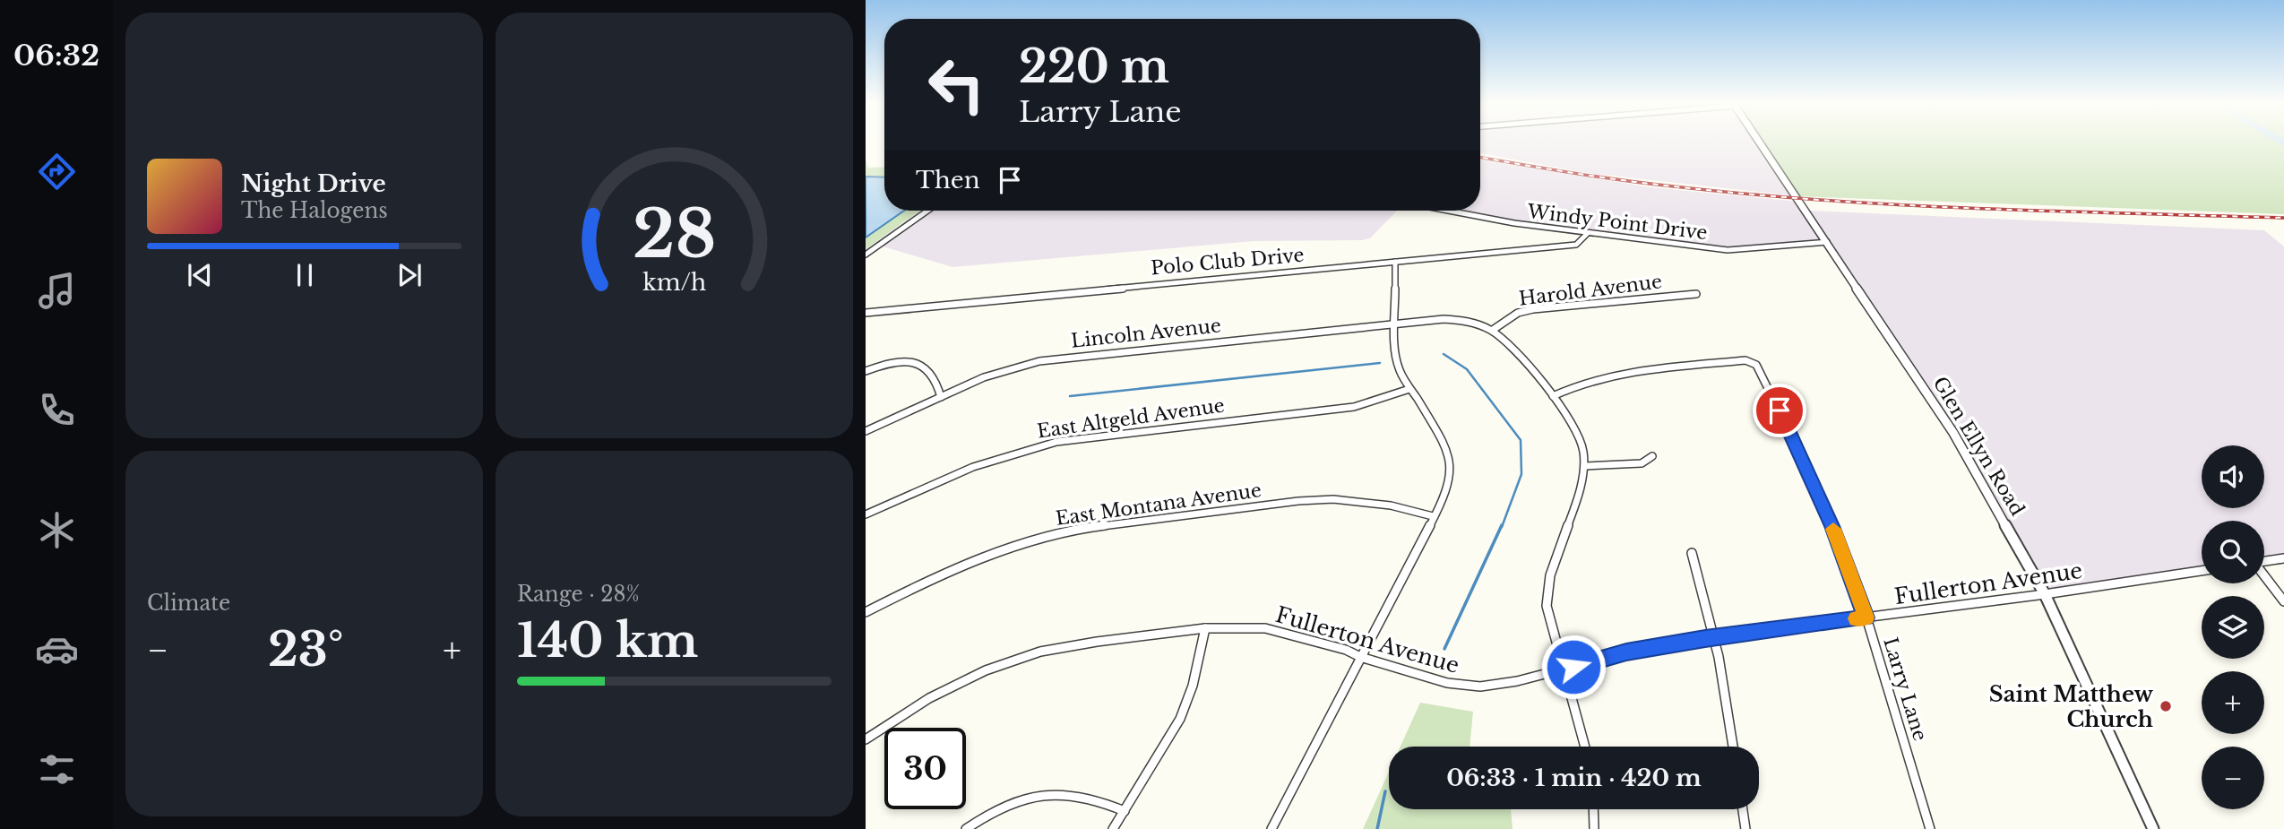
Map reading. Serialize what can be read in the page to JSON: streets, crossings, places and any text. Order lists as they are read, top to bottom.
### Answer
{
  "streets": {
    "street": [
      "Windy Point Drive",
      "Polo Club Drive",
      "Harold Avenue",
      "Lincoln Avenue",
      "East Altgeld Avenue",
      "Glen Ellyn Road",
      "East Montana Avenue",
      "Fullerton Avenue",
      "Larry Lane"
    ]
  },
  "crossings": [
    ["Windy Point Drive", "Polo Club Drive"],
    ["Windy Point Drive", "Glen Ellyn Road"],
    ["Harold Avenue", "Lincoln Avenue"],
    ["Glen Ellyn Road", "Fullerton Avenue"],
    ["Fullerton Avenue", "Larry Lane"]
  ],
  "places": ["Saint Matthew Church"],
  "page": {
    "tabs": "06:32",
    "turn": ["220 m", "Larry Lane"],
    "then": "Then",
    "song": ["Night Drive", "The Halogens"],
    "map_buttons": ["+", "−"],
    "tile": [
      "Climate",
      ["Range · 28%", "140 km"]
    ],
    "heat": ["−", "23°", "+"],
    "limit": "30",
    "trip": "06:33 · 1 min · 420 m",
    "gauge": ["28", "km/h"]
  }
}
